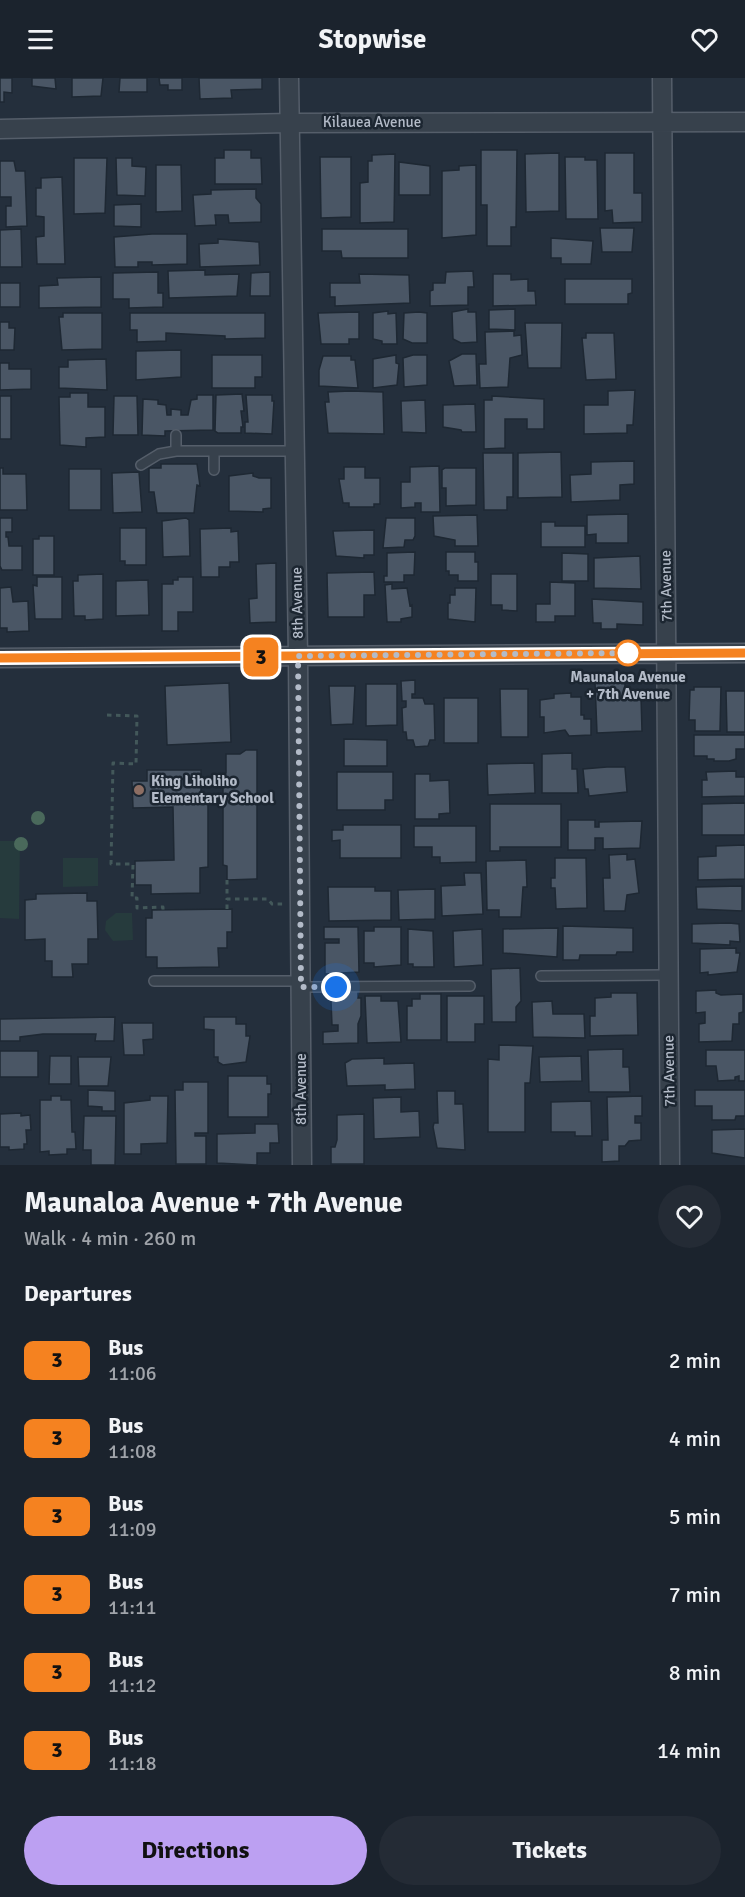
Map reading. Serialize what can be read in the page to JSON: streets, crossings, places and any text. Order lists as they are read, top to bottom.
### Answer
{
  "streets": {
    "street": ["Kilauea Avenue", "7th Avenue", "8th Avenue"]
  },
  "crossings": [
    ["Kilauea Avenue", "7th Avenue"],
    ["Kilauea Avenue", "8th Avenue"]
  ],
  "places": ["Maunaloa Avenue + 7th Avenue", "King Liholiho Elementary School"],
  "lines": ["bus line 3"],
  "page": {
    "header": "Stopwise",
    "on_map": "3",
    "heading": [
      ["Maunaloa Avenue + 7th Avenue", "Walk · 4 min · 260 m"],
      "Departures"
    ],
    "list": [
      {
        "mark": "3",
        "name": "Bus",
        "note": "11:06",
        "value": "2 min"
      },
      {
        "mark": "3",
        "name": "Bus",
        "note": "11:08",
        "value": "4 min"
      },
      {
        "mark": "3",
        "name": "Bus",
        "note": "11:09",
        "value": "5 min"
      },
      {
        "mark": "3",
        "name": "Bus",
        "note": "11:11",
        "value": "7 min"
      },
      {
        "mark": "3",
        "name": "Bus",
        "note": "11:12",
        "value": "8 min"
      },
      {
        "mark": "3",
        "name": "Bus",
        "note": "11:18",
        "value": "14 min"
      }
    ],
    "buttons": ["Directions", "Tickets"]
  }
}
